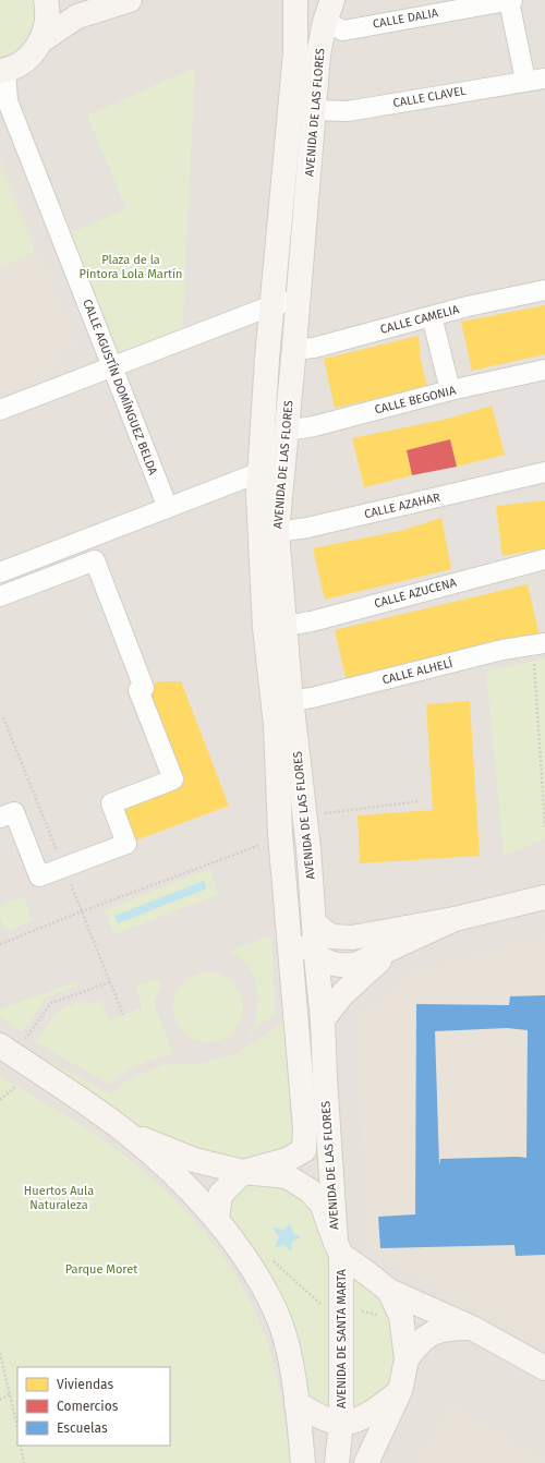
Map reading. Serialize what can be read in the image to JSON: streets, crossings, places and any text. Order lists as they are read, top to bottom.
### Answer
{
  "streets": {
    "main road": ["AVENIDA DE LAS FLORES", "AVENIDA DE SANTA MARTA"],
    "street": [
      "CALLE DALIA",
      "CALLE CLAVEL",
      "CALLE CAMELIA",
      "CALLE AGUSTÍN DOMÍNGUEZ BELDA",
      "CALLE BEGONIA",
      "CALLE AZAHAR",
      "CALLE AZUCENA",
      "CALLE ALHELÍ"
    ]
  },
  "crossings": [
    ["CALLE DALIA", "AVENIDA DE LAS FLORES"],
    ["CALLE CLAVEL", "AVENIDA DE LAS FLORES"],
    ["AVENIDA DE LAS FLORES", "CALLE CAMELIA"],
    ["AVENIDA DE LAS FLORES", "CALLE BEGONIA"],
    ["AVENIDA DE LAS FLORES", "CALLE AZAHAR"],
    ["AVENIDA DE LAS FLORES", "CALLE AZUCENA"],
    ["AVENIDA DE LAS FLORES", "CALLE ALHELÍ"],
    ["AVENIDA DE LAS FLORES", "AVENIDA DE SANTA MARTA"]
  ],
  "parks": ["Plaza de la Pintora Lola Martín", "Huertos Aula Naturaleza", "Parque Moret"],
  "legend": ["Viviendas", "Comercios", "Escuelas"]
}
